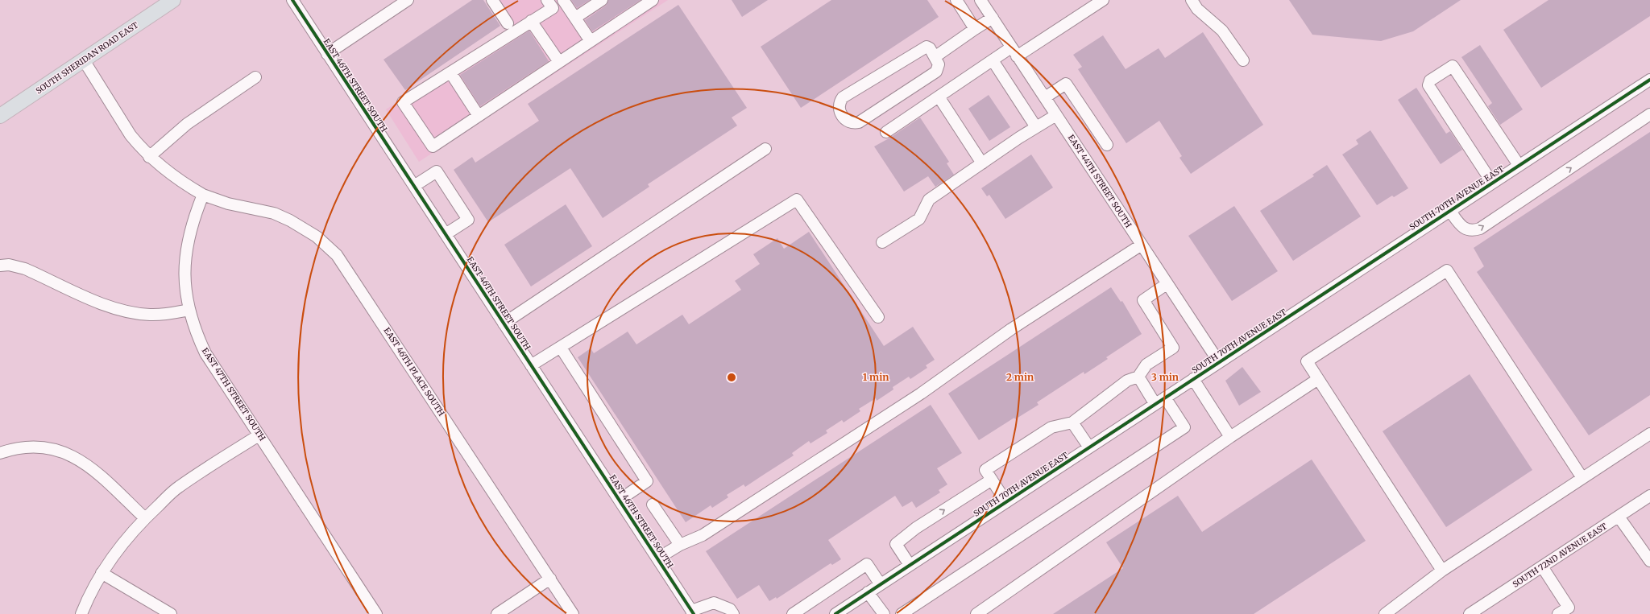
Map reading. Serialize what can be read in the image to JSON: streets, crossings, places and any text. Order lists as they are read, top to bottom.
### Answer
{
  "streets": {
    "main road": ["SOUTH SHERIDAN ROAD EAST"],
    "street": [
      "EAST 46TH STREET SOUTH",
      "EAST 44TH STREET SOUTH",
      "SOUTH 70TH AVENUE EAST",
      "EAST 46TH PLACE SOUTH",
      "EAST 47TH STREET SOUTH",
      "SOUTH 72ND AVENUE EAST"
    ]
  },
  "crossings": [
    ["EAST 44TH STREET SOUTH", "SOUTH 70TH AVENUE EAST"],
    ["EAST 46TH PLACE SOUTH", "EAST 47TH STREET SOUTH"]
  ],
  "rings": ["1 min", "2 min", "3 min"]
}
